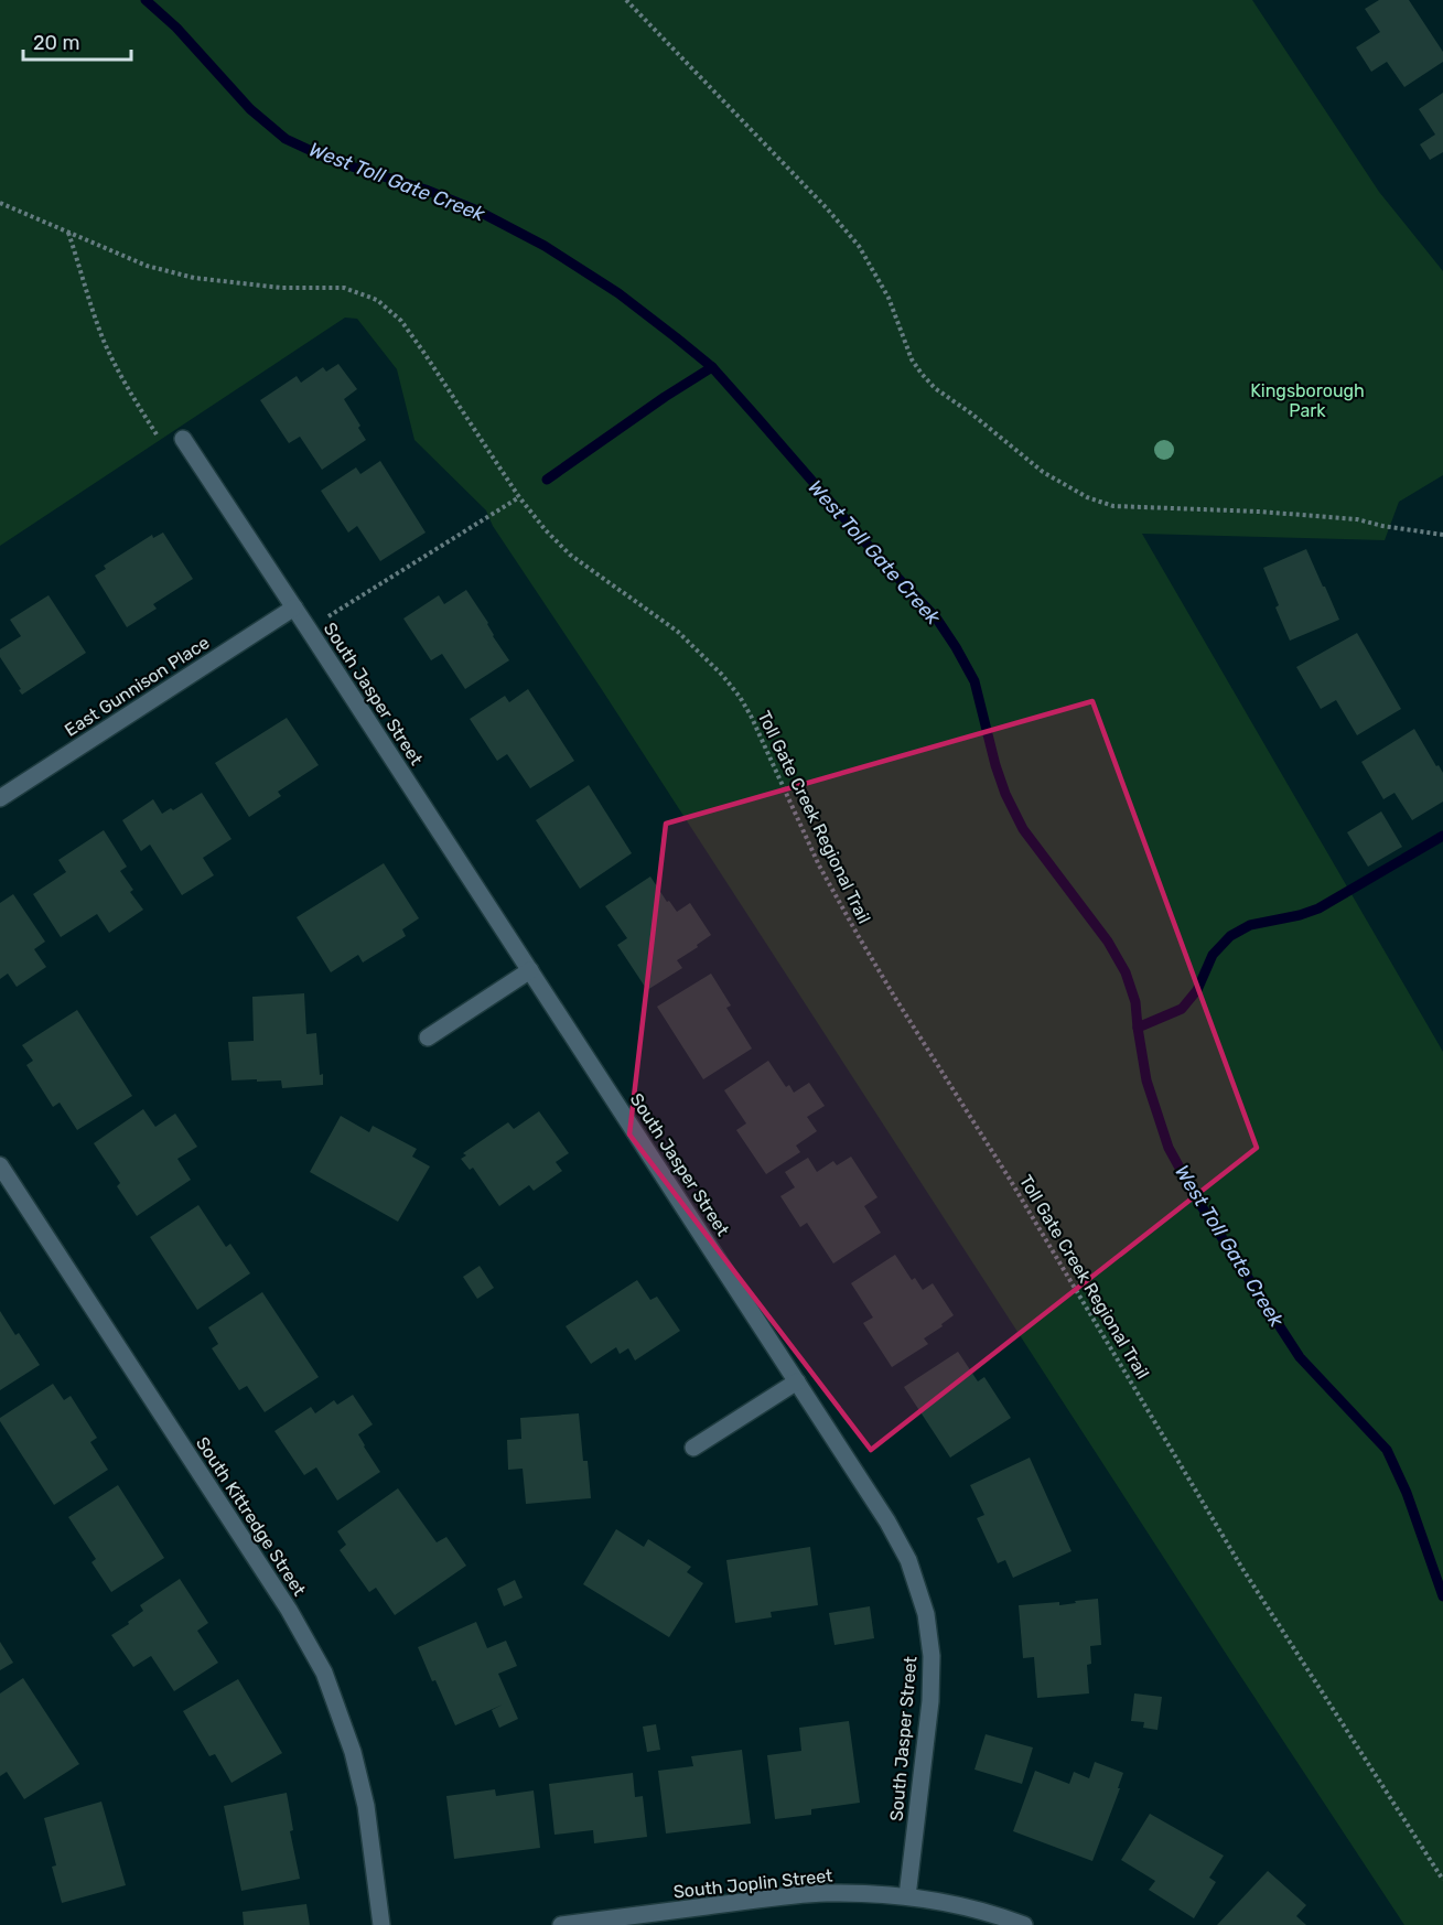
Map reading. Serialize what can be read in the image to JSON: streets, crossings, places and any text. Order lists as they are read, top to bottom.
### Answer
{
  "streets": {
    "street": [
      "East Gunnison Place",
      "South Jasper Street",
      "South Kittredge Street",
      "South Joplin Street"
    ],
    "path": ["Toll Gate Creek Regional Trail"]
  },
  "crossings": [
    ["East Gunnison Place", "South Jasper Street"],
    ["South Jasper Street", "South Joplin Street"]
  ],
  "water": ["West Toll Gate Creek"],
  "parks": ["Kingsborough Park"],
  "scale_bar": "20 m"
}
